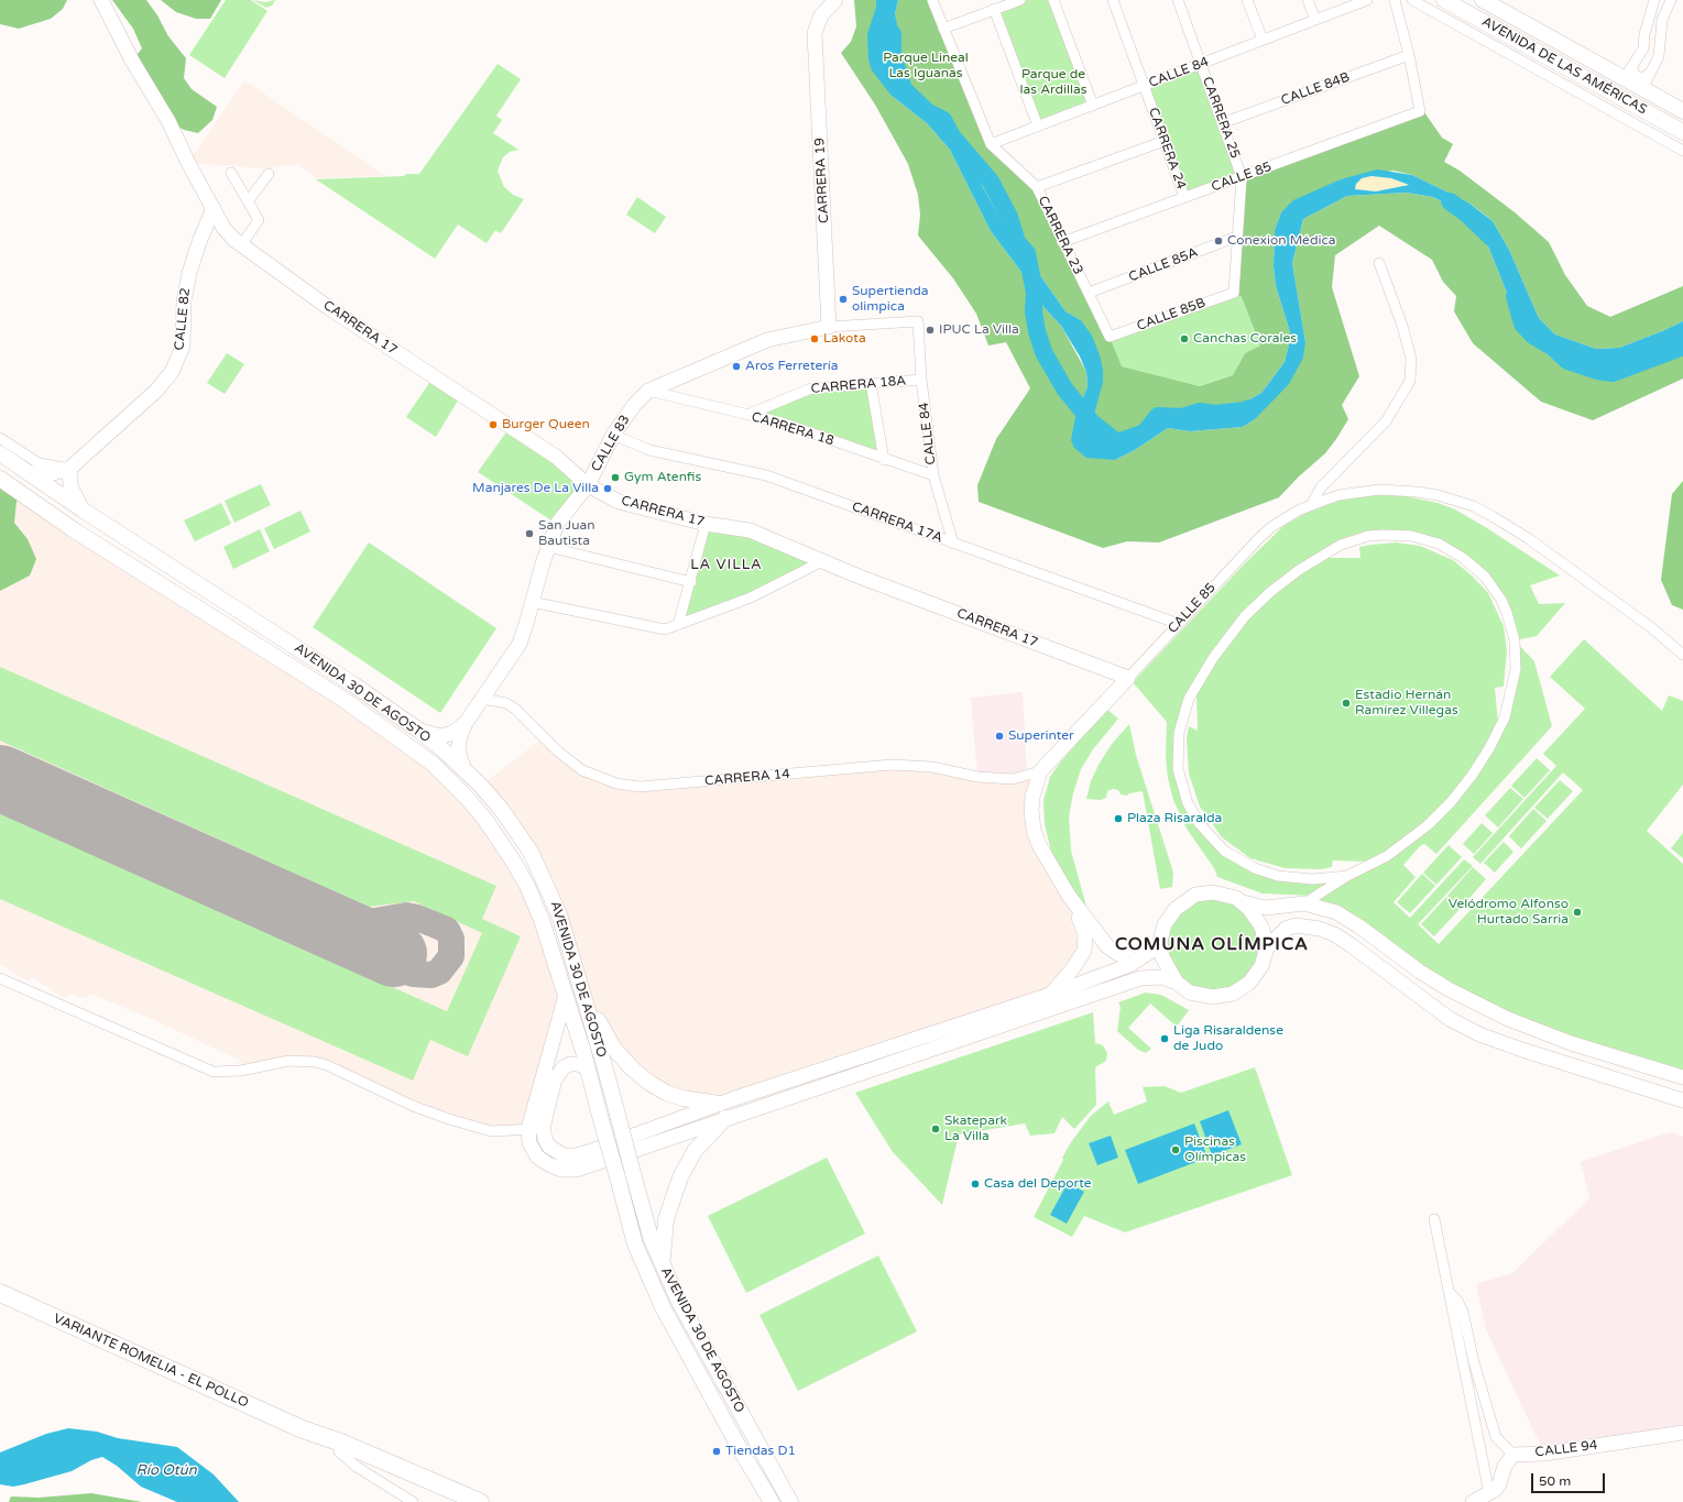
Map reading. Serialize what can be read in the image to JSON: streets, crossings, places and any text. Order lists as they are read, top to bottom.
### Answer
{
  "streets": {
    "highway": ["VARIANTE ROMELIA - EL POLLO"],
    "main road": ["AVENIDA DE LAS AMÉRICAS", "AVENIDA 30 DE AGOSTO"],
    "street": [
      "CALLE 84",
      "CALLE 84B",
      "CARRERA 25",
      "CARRERA 24",
      "CALLE 85",
      "CARRERA 19",
      "CARRERA 23",
      "CALLE 85A",
      "CALLE 85B",
      "CALLE 82",
      "CARRERA 17",
      "CARRERA 18A",
      "CARRERA 18",
      "CALLE 83",
      "CARRERA 17A",
      "CARRERA 14",
      "CALLE 94"
    ]
  },
  "crossings": [
    ["CALLE 84", "CARRERA 25"],
    ["CALLE 84", "CARRERA 24"],
    ["CALLE 84", "CARRERA 23"],
    ["CALLE 84", "CARRERA 18A"],
    ["CALLE 84", "CARRERA 18"],
    ["CALLE 84", "CALLE 83"],
    ["CALLE 84", "CARRERA 17A"],
    ["CALLE 84B", "CARRERA 25"],
    ["CALLE 84B", "CALLE 85"],
    ["CARRERA 25", "CALLE 85"],
    ["CARRERA 25", "CALLE 85A"],
    ["CARRERA 25", "CALLE 85B"],
    ["CARRERA 24", "CALLE 85"],
    ["CALLE 85", "CARRERA 23"],
    ["CALLE 85", "CARRERA 17"],
    ["CALLE 85", "CARRERA 17A"],
    ["CALLE 85", "CARRERA 14"],
    ["CARRERA 19", "CALLE 83"],
    ["CARRERA 23", "CALLE 85A"],
    ["CARRERA 23", "CALLE 85B"],
    ["CALLE 82", "CARRERA 17"],
    ["CALLE 82", "AVENIDA 30 DE AGOSTO"],
    ["CARRERA 17", "CALLE 83"],
    ["CARRERA 18A", "CARRERA 18"],
    ["CARRERA 18", "CALLE 83"],
    ["CALLE 83", "CARRERA 17A"],
    ["CALLE 83", "AVENIDA 30 DE AGOSTO"],
    ["CALLE 83", "CARRERA 14"]
  ],
  "districts": ["LA VILLA", "COMUNA OLÍMPICA"],
  "water": ["Río Otún"],
  "parks": ["Parque Lineal Las Iguanas", "Parque de las Ardillas"],
  "places": [
    "Conexion Médica",
    "Supertienda olimpica",
    "IPUC La Villa",
    "Lakota",
    "Canchas Corales",
    "Aros Ferretería",
    "Burger Queen",
    "Gym Atenfis",
    "Manjares De La Villa",
    "San Juan Bautista",
    "Estadio Hernán Ramírez Villegas",
    "Superinter",
    "Plaza Risaralda",
    "Velódromo Alfonso Hurtado Sarria",
    "Liga Risaraldense de Judo",
    "Skatepark La Villa",
    "Piscinas Olímpicas",
    "Casa del Deporte",
    "Tiendas D1"
  ],
  "scale_bar": "50 m"
}
